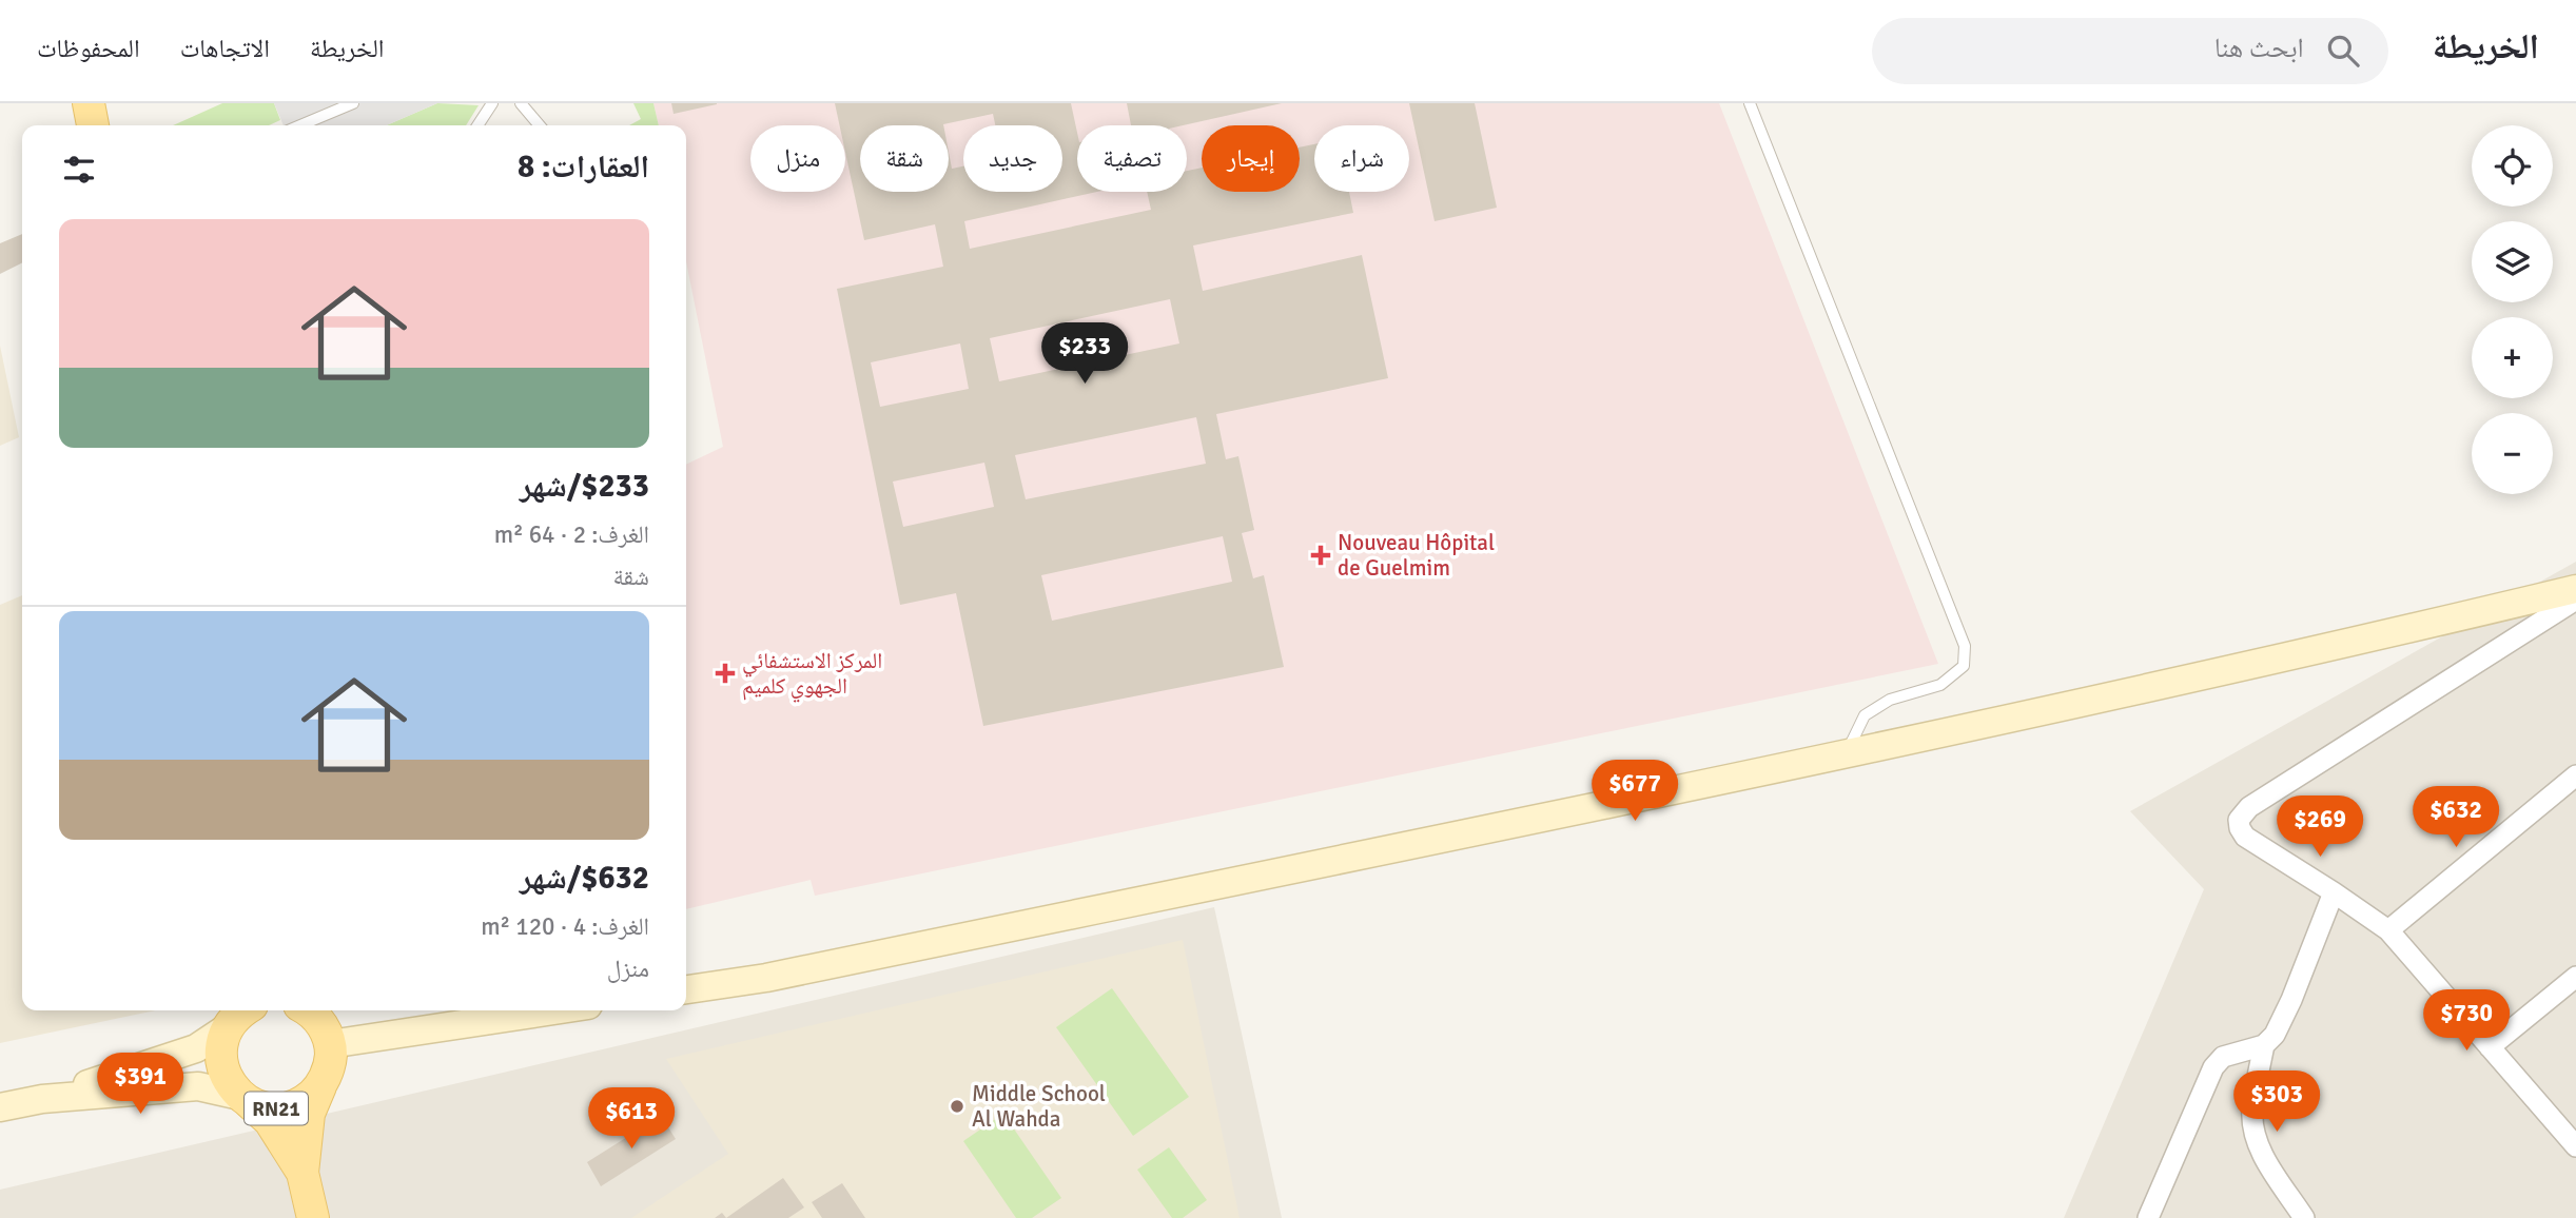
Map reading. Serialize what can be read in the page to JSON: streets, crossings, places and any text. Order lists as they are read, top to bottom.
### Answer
{
  "streets": {
    "main road": ["RN21"]
  },
  "places": {
    "health": ["Nouveau Hôpital de Guelmim", "المركز الاستشفائي الجهوي كلميم"],
    "other": ["Middle School Al Wahda"]
  },
  "page": {
    "header": "الخريطة",
    "search": "ابحث هنا",
    "nav": ["الخريطة", "الاتجاهات", "المحفوظات"],
    "map_buttons": ["+", "−"],
    "chip": [
      "شراء",
      "إيجار",
      "تصفية",
      "جديد",
      "شقة",
      "منزل"
    ],
    "heading": "العقارات: 8",
    "list": [
      {
        "name": "$233/شهر",
        "note": "الغرف: 2 · 64 m² · شقة"
      },
      {
        "name": "$632/شهر",
        "note": "الغرف: 4 · 120 m² · منزل"
      }
    ],
    "price": [
      "$233",
      "$677",
      "$632",
      "$269",
      "$730",
      "$391",
      "$303",
      "$613"
    ]
  }
}
